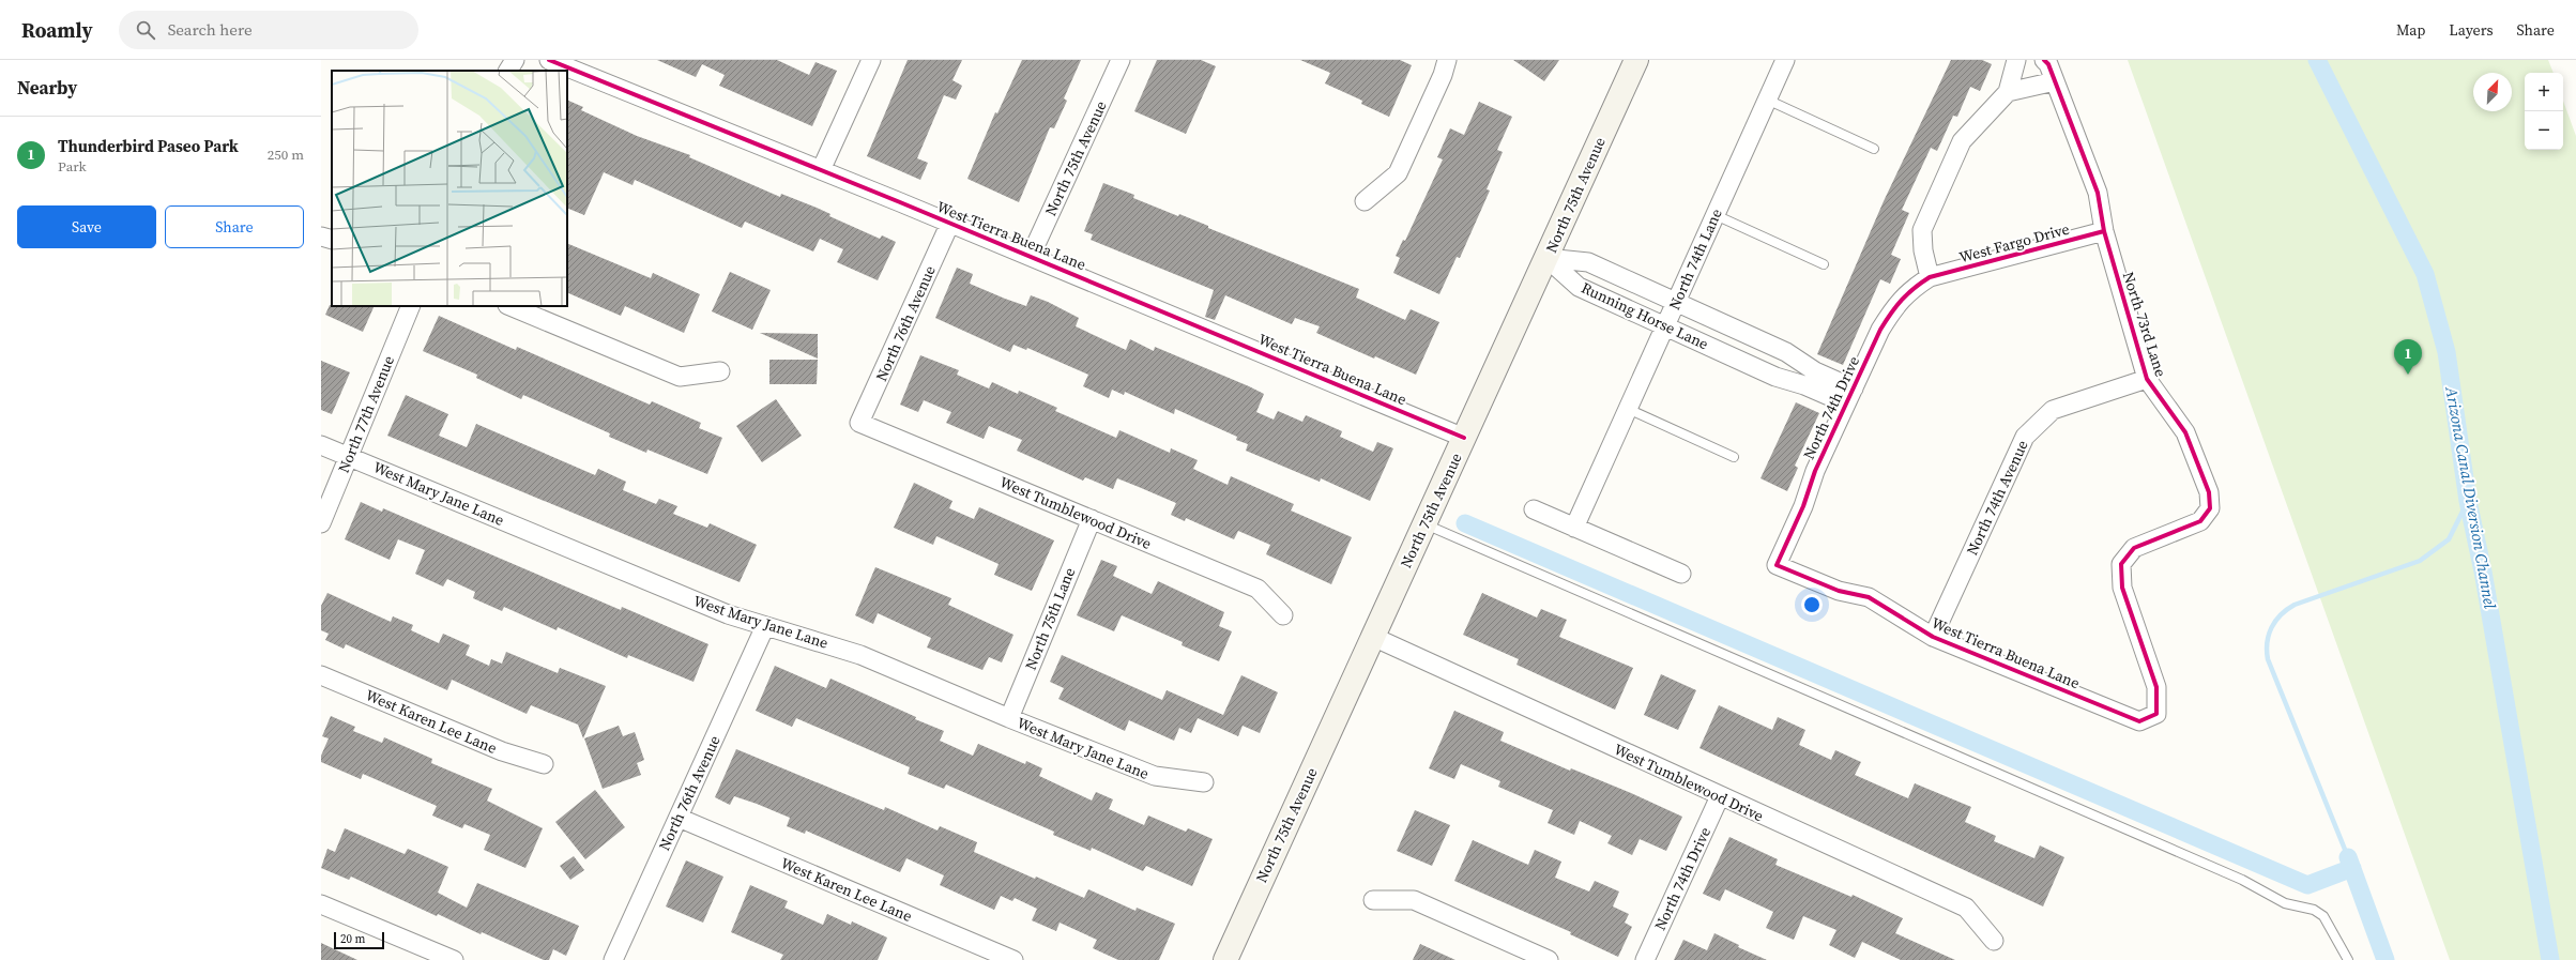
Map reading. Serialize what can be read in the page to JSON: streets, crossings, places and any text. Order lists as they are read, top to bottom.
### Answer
{
  "streets": {
    "main road": ["North 75th Avenue"],
    "street": [
      "West Tierra Buena Lane",
      "West Fargo Drive",
      "North 74th Lane",
      "Running Horse Lane",
      "North 76th Avenue",
      "North 73rd Lane",
      "North 74th Drive",
      "North 77th Avenue",
      "West Mary Jane Lane",
      "North 74th Avenue",
      "West Tumblewood Drive",
      "North 75th Lane",
      "West Karen Lee Lane"
    ]
  },
  "crossings": [
    ["North 75th Avenue", "West Tierra Buena Lane"],
    ["North 75th Avenue", "Running Horse Lane"],
    ["North 75th Avenue", "West Tumblewood Drive"],
    ["West Tierra Buena Lane", "North 76th Avenue"],
    ["West Tierra Buena Lane", "North 73rd Lane"],
    ["West Tierra Buena Lane", "North 74th Drive"],
    ["West Tierra Buena Lane", "North 74th Avenue"],
    ["West Fargo Drive", "North 73rd Lane"],
    ["West Fargo Drive", "North 74th Drive"],
    ["North 74th Lane", "Running Horse Lane"],
    ["Running Horse Lane", "North 74th Drive"],
    ["North 76th Avenue", "West Mary Jane Lane"],
    ["North 76th Avenue", "West Tumblewood Drive"],
    ["North 76th Avenue", "West Karen Lee Lane"],
    ["North 73rd Lane", "North 74th Avenue"],
    ["North 74th Drive", "West Tumblewood Drive"],
    ["North 77th Avenue", "West Mary Jane Lane"],
    ["West Mary Jane Lane", "North 75th Lane"],
    ["West Tumblewood Drive", "North 75th Lane"]
  ],
  "water": ["Arizona Canal Diversion Channel"],
  "scale_bar": "20 m",
  "north": "top right",
  "page": {
    "header": "Roamly",
    "search": "Search here",
    "nav": ["Map", "Layers", "Share"],
    "heading": "Nearby",
    "map_buttons": ["+", "−"],
    "list": [
      {
        "mark": "1",
        "name": "Thunderbird Paseo Park",
        "note": "Park",
        "value": "250 m"
      }
    ],
    "buttons": ["Save", "Share"],
    "pins": "1",
    "scale": "20 m"
  }
}
